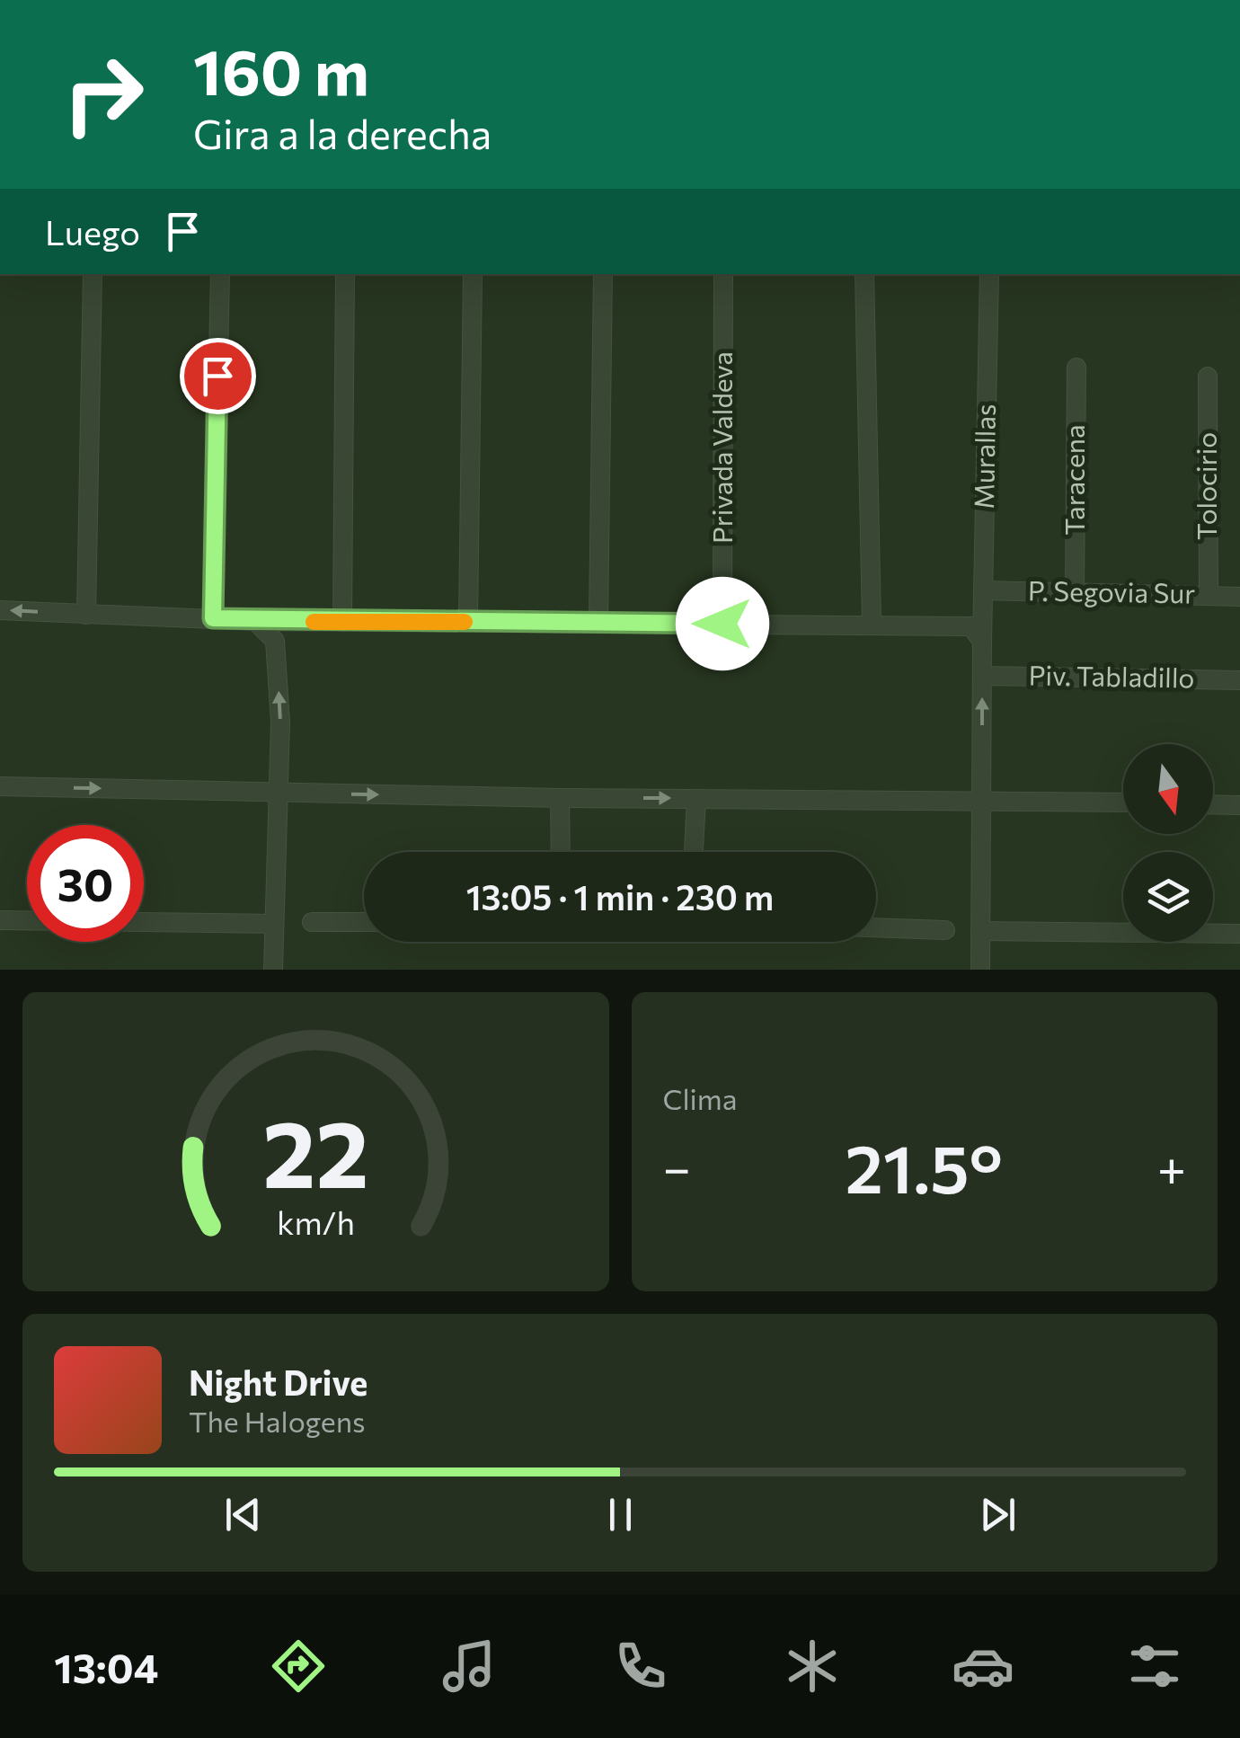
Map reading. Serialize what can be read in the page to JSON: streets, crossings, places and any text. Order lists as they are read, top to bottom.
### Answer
{
  "streets": {
    "street": [
      "Privada Valdeva",
      "Murallas",
      "Taracena",
      "Tolocirio",
      "P. Segovia Sur",
      "Piv. Tabladillo"
    ]
  },
  "crossings": [
    ["Murallas", "P. Segovia Sur"],
    ["Murallas", "Piv. Tabladillo"],
    ["Taracena", "P. Segovia Sur"],
    ["Tolocirio", "P. Segovia Sur"]
  ],
  "north": "bottom",
  "page": {
    "turn": ["160 m", "Gira a la derecha"],
    "then": "Luego",
    "limit": "30",
    "trip": "13:05 · 1 min · 230 m",
    "tile": "Clima",
    "heat": ["−", "21.5°", "+"],
    "song": ["Night Drive", "The Halogens"],
    "tabs": "13:04",
    "gauge": ["22", "km/h"]
  }
}
